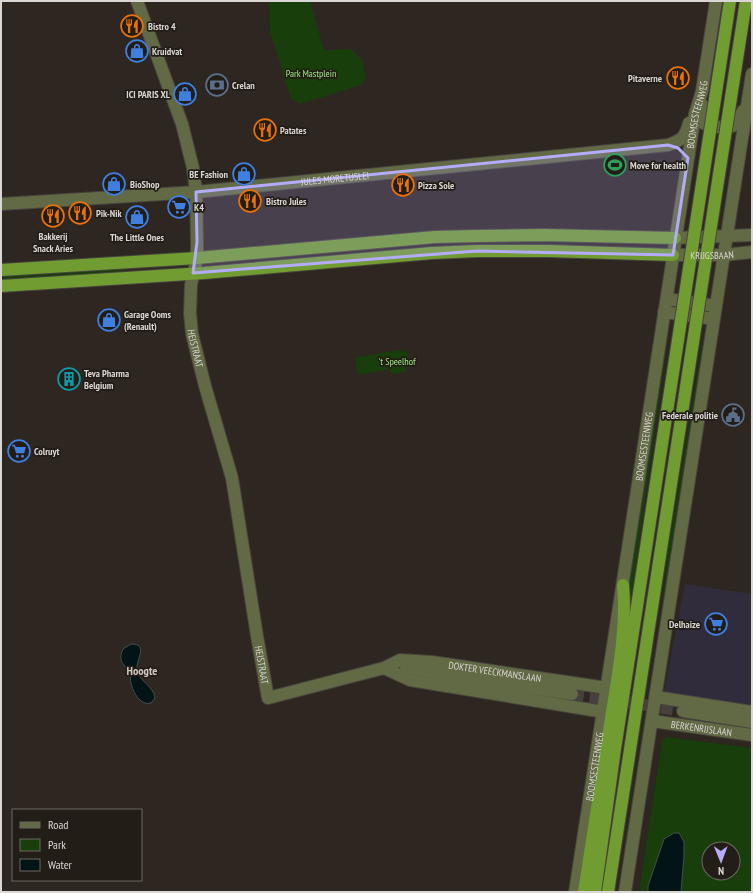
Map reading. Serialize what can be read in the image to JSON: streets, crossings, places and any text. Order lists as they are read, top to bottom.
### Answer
{
  "streets": {
    "street": [
      "BOOMSESTEENWEG",
      "JULES MORETUSLEI",
      "KRIJGSBAAN",
      "HEISTRAAT",
      "DOKTER VEECKMANSLAAN",
      "BERKENRIJSLAAN"
    ]
  },
  "crossings": [
    ["BOOMSESTEENWEG", "JULES MORETUSLEI"],
    ["BOOMSESTEENWEG", "KRIJGSBAAN"],
    ["BOOMSESTEENWEG", "DOKTER VEECKMANSLAAN"],
    ["JULES MORETUSLEI", "HEISTRAAT"],
    ["HEISTRAAT", "DOKTER VEECKMANSLAAN"]
  ],
  "districts": ["Hoogte"],
  "parks": ["Park Mastplein", "'t Speelhof"],
  "places": {
    "restaurant": [
      "Bistro 4",
      "Pitaverne",
      "Patates",
      "Pizza Sole",
      "Bistro Jules",
      "Pik-Nik",
      "Bakkerij Snack Aries"
    ],
    "shop": [
      "Kruidvat",
      "ICI PARIS XL",
      "BE Fashion",
      "BioShop",
      "The Little Ones",
      "Garage Ooms (Renault)"
    ],
    "bank": ["Crelan"],
    "sports": ["Move for health"],
    "supermarket": ["K4", "Colruyt", "Delhaize"],
    "building": ["Teva Pharma Belgium"],
    "public building": ["Federale politie"]
  },
  "legend": ["Road", "Park", "Water"],
  "north": "bottom"
}
